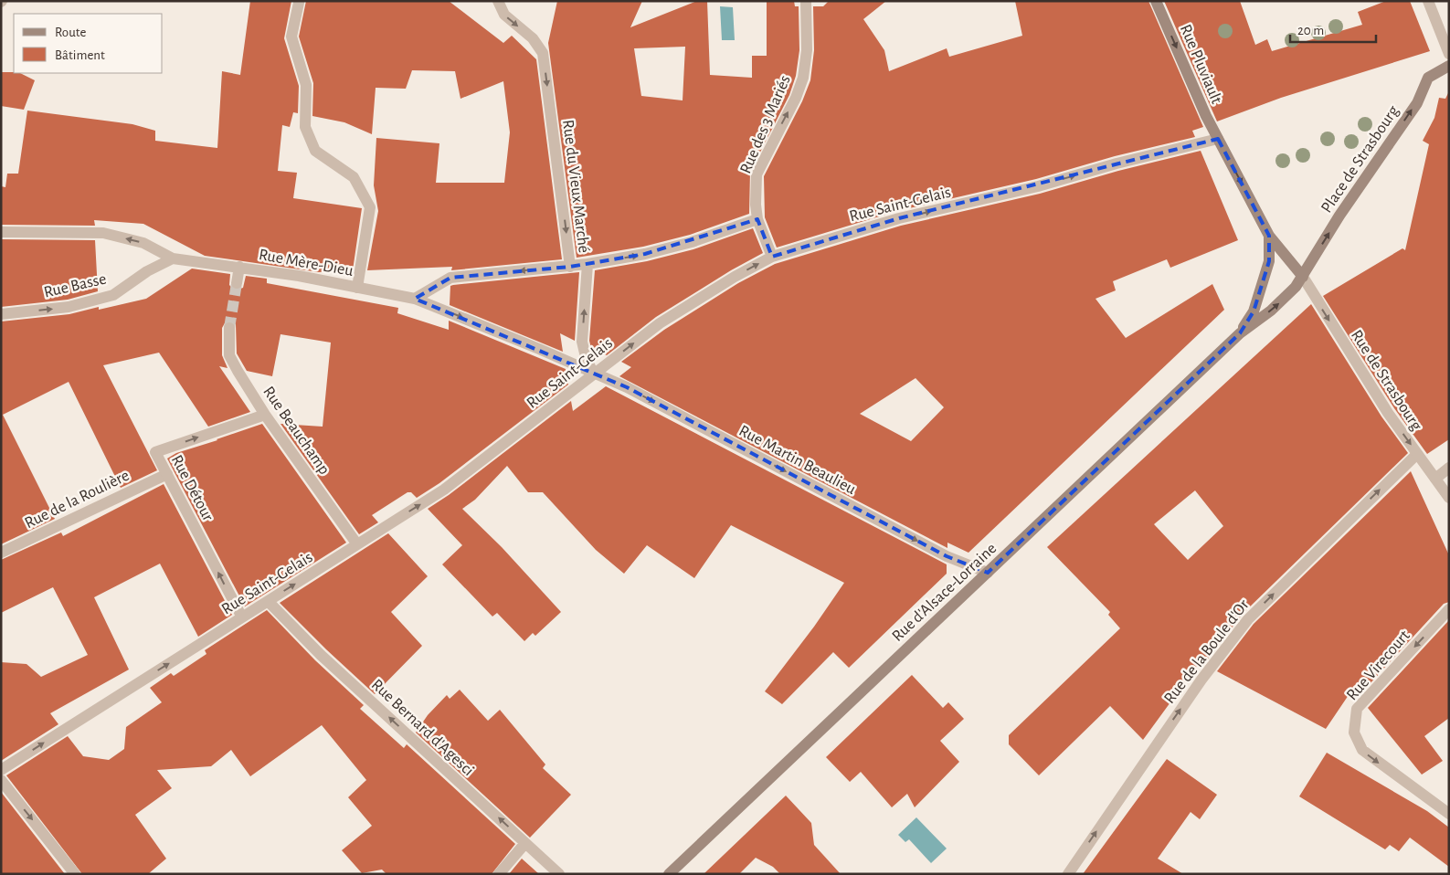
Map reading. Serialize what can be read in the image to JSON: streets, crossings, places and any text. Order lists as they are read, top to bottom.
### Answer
{
  "streets": {
    "main road": ["Rue Pluviault", "Place de Strasbourg", "Rue d'Alsace-Lorraine"],
    "street": [
      "Rue des 3 Mariés",
      "Rue du Vieux Marché",
      "Rue Saint-Gelais",
      "Rue Mère-Dieu",
      "Rue Basse",
      "Rue de Strasbourg",
      "Rue Beauchamp",
      "Rue Martin Beaulieu",
      "Rue Détour",
      "Rue de la Roulière",
      "Rue de la Boule d'Or",
      "Rue Virecourt",
      "Rue Bernard d'Agesci"
    ]
  },
  "crossings": [
    ["Rue Pluviault", "Rue Saint-Gelais"],
    ["Rue des 3 Mariés", "Rue Saint-Gelais"],
    ["Place de Strasbourg", "Rue de Strasbourg"],
    ["Place de Strasbourg", "Rue d'Alsace-Lorraine"],
    ["Rue du Vieux Marché", "Rue Saint-Gelais"],
    ["Rue du Vieux Marché", "Rue Mère-Dieu"],
    ["Rue du Vieux Marché", "Rue Martin Beaulieu"],
    ["Rue Saint-Gelais", "Rue Mère-Dieu"],
    ["Rue Saint-Gelais", "Rue Beauchamp"],
    ["Rue Saint-Gelais", "Rue Martin Beaulieu"],
    ["Rue Saint-Gelais", "Rue Détour"],
    ["Rue Saint-Gelais", "Rue Bernard d'Agesci"],
    ["Rue Mère-Dieu", "Rue Basse"],
    ["Rue Mère-Dieu", "Rue Martin Beaulieu"],
    ["Rue de Strasbourg", "Rue de la Boule d'Or"],
    ["Rue Beauchamp", "Rue Détour"],
    ["Rue Martin Beaulieu", "Rue d'Alsace-Lorraine"],
    ["Rue Détour", "Rue de la Roulière"]
  ],
  "one_way": [
    "Rue Pluviault",
    "Rue des 3 Mariés",
    "Rue Saint-Gelais",
    "Rue Basse",
    "Rue de Strasbourg",
    "Rue Martin Beaulieu",
    "Rue de la Boule d'Or",
    "Rue Bernard d'Agesci"
  ],
  "legend": ["Route", "Bâtiment"],
  "scale_bar": "20 m"
}
